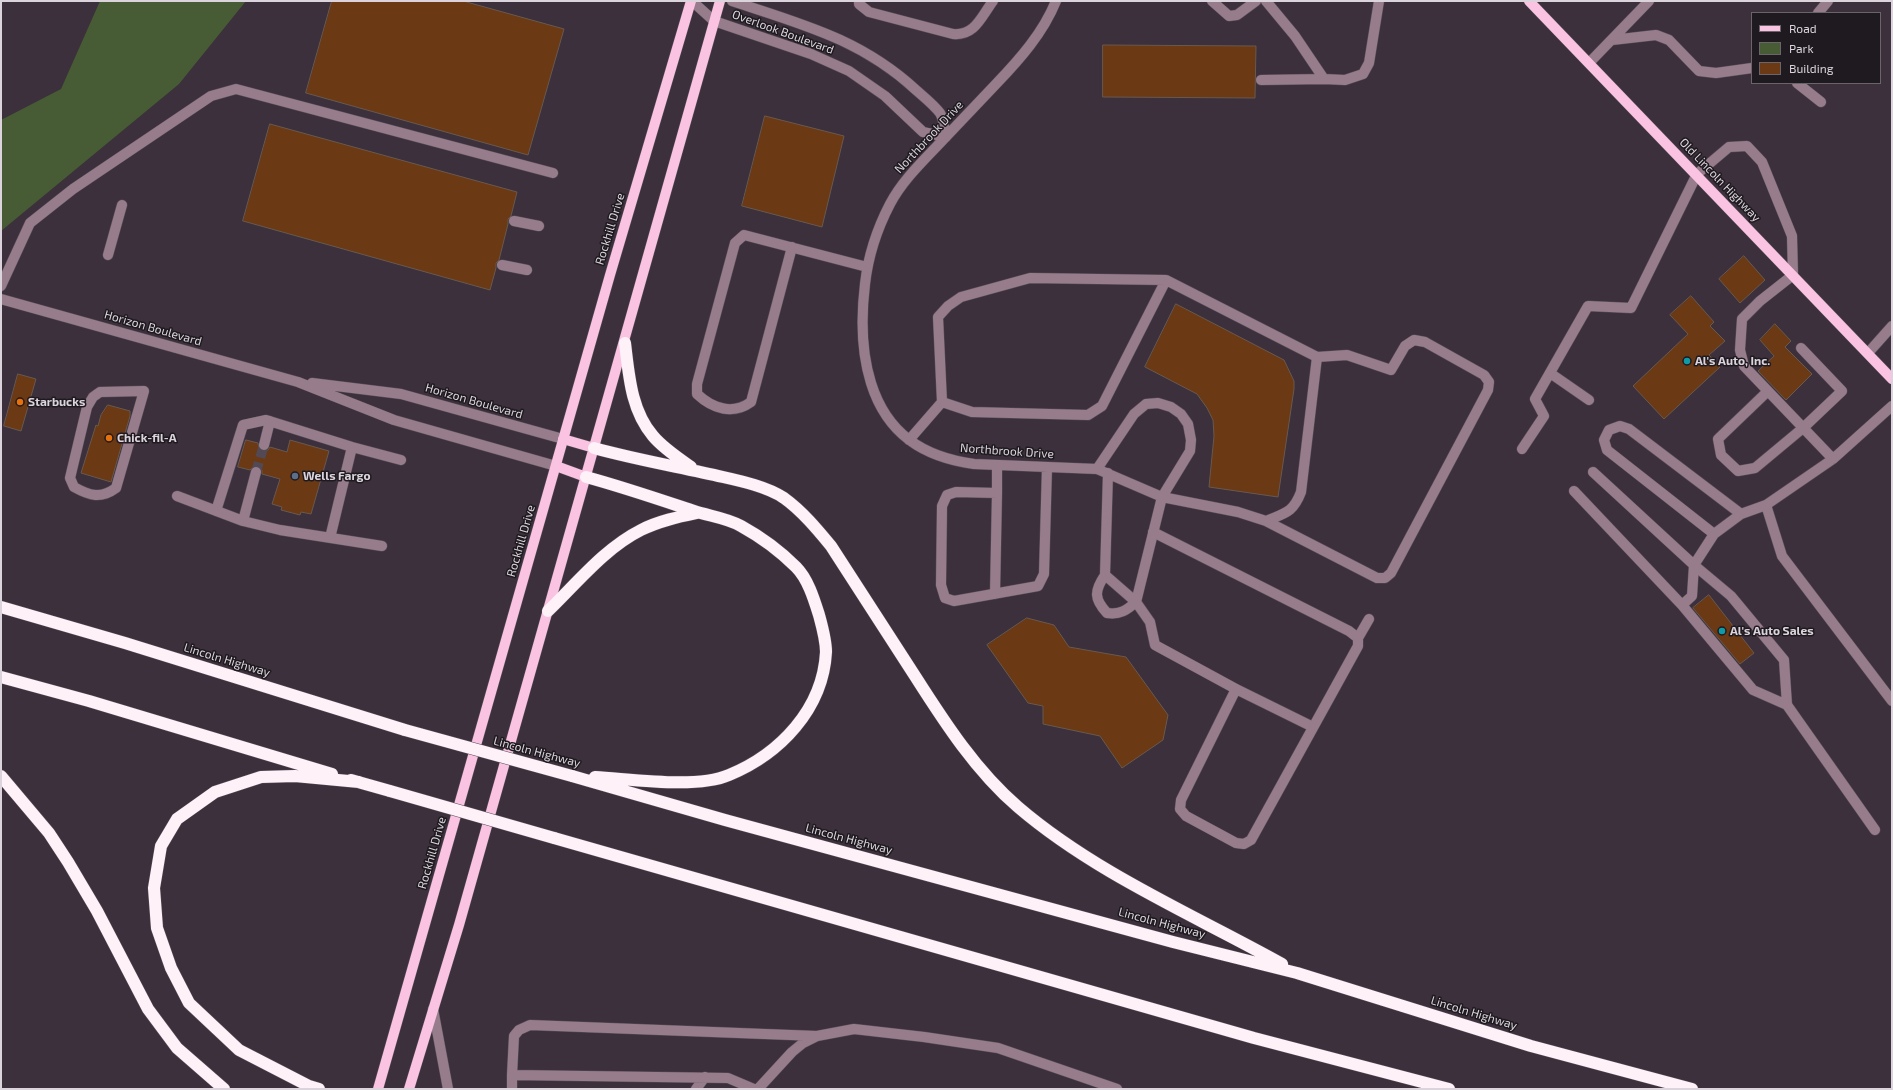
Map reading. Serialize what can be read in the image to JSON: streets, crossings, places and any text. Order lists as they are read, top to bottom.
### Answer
{
  "streets": {
    "highway": ["Lincoln Highway"],
    "main road": ["Old Lincoln Highway", "Rockhill Drive", "Horizon Boulevard"],
    "street": ["Overlook Boulevard", "Northbrook Drive"]
  },
  "crossings": [
    ["Overlook Boulevard", "Northbrook Drive"],
    ["Overlook Boulevard", "Rockhill Drive"],
    ["Rockhill Drive", "Horizon Boulevard"]
  ],
  "places": [
    "Al's Auto, Inc.",
    "Starbucks",
    "Chick-fil-A",
    "Wells Fargo",
    "Al's Auto Sales"
  ],
  "legend": ["Road", "Park", "Building"]
}
